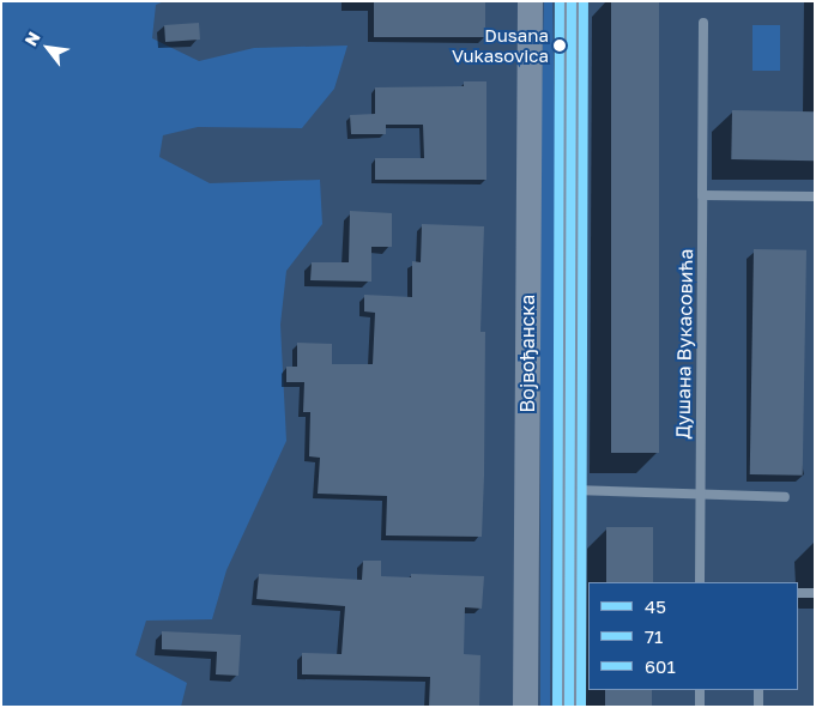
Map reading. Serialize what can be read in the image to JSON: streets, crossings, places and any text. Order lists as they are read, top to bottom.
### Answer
{
  "streets": {
    "main road": ["Војвођанска"],
    "lane": ["Душана Вукасовића"]
  },
  "places": ["Dusana Vukasovica"],
  "lines": ["transit line 45", "transit line 71", "transit line 601"],
  "legend": ["45", "71", "601"],
  "north": "top left"
}
